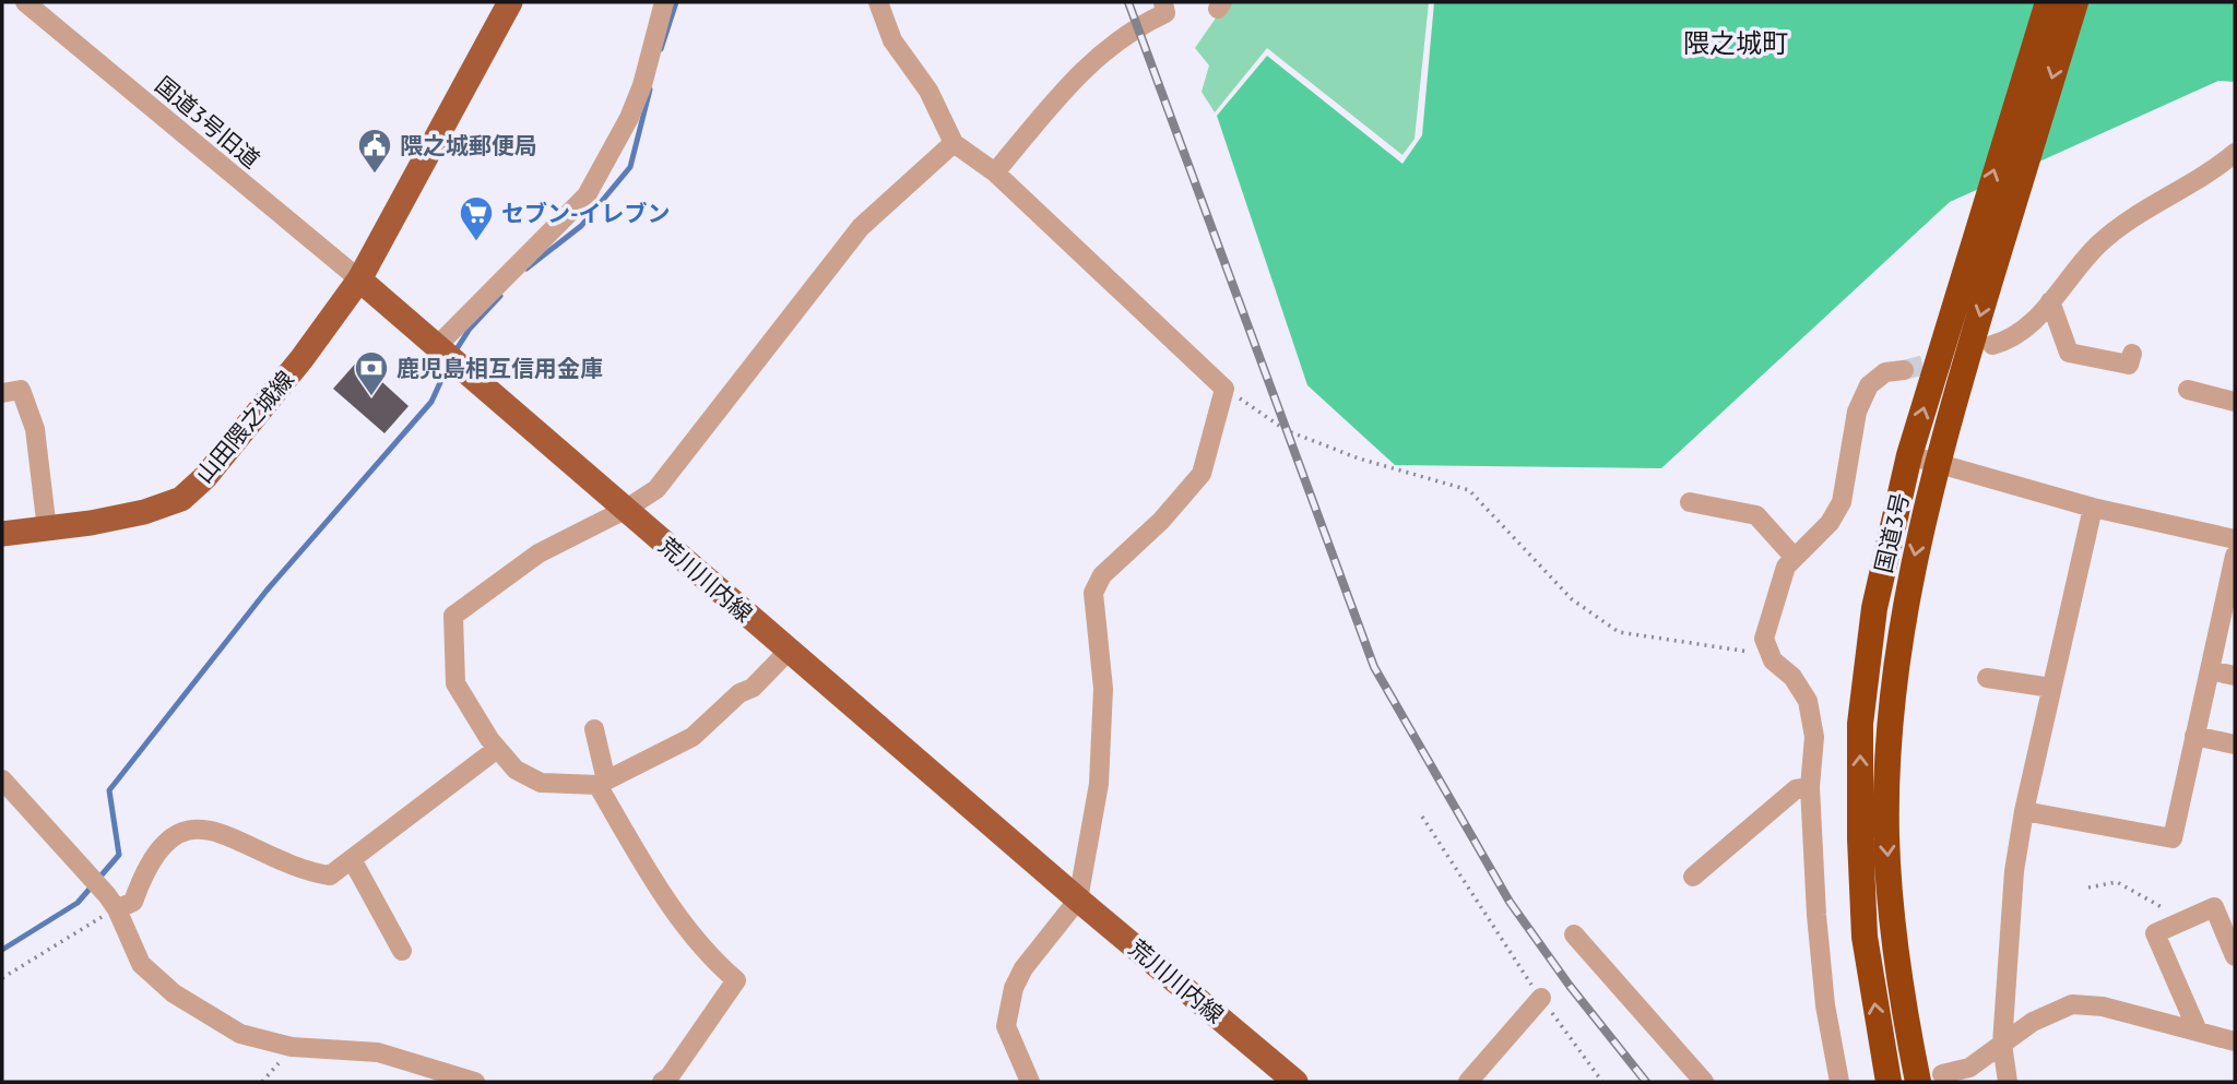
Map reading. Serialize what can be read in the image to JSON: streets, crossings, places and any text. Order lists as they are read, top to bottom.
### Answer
{
  "streets": {
    "highway": ["国道3号"],
    "main road": ["山田隈之城線", "荒川川内線"],
    "street": ["国道3号旧道"]
  },
  "crossings": [
    ["国道3号旧道", "山田隈之城線"],
    ["国道3号旧道", "荒川川内線"],
    ["山田隈之城線", "荒川川内線"]
  ],
  "districts": ["隈之城町"],
  "places": {
    "public building": ["隈之城郵便局"],
    "supermarket": ["セブン-イレブン"],
    "bank": ["鹿児島相互信用金庫"]
  }
}
